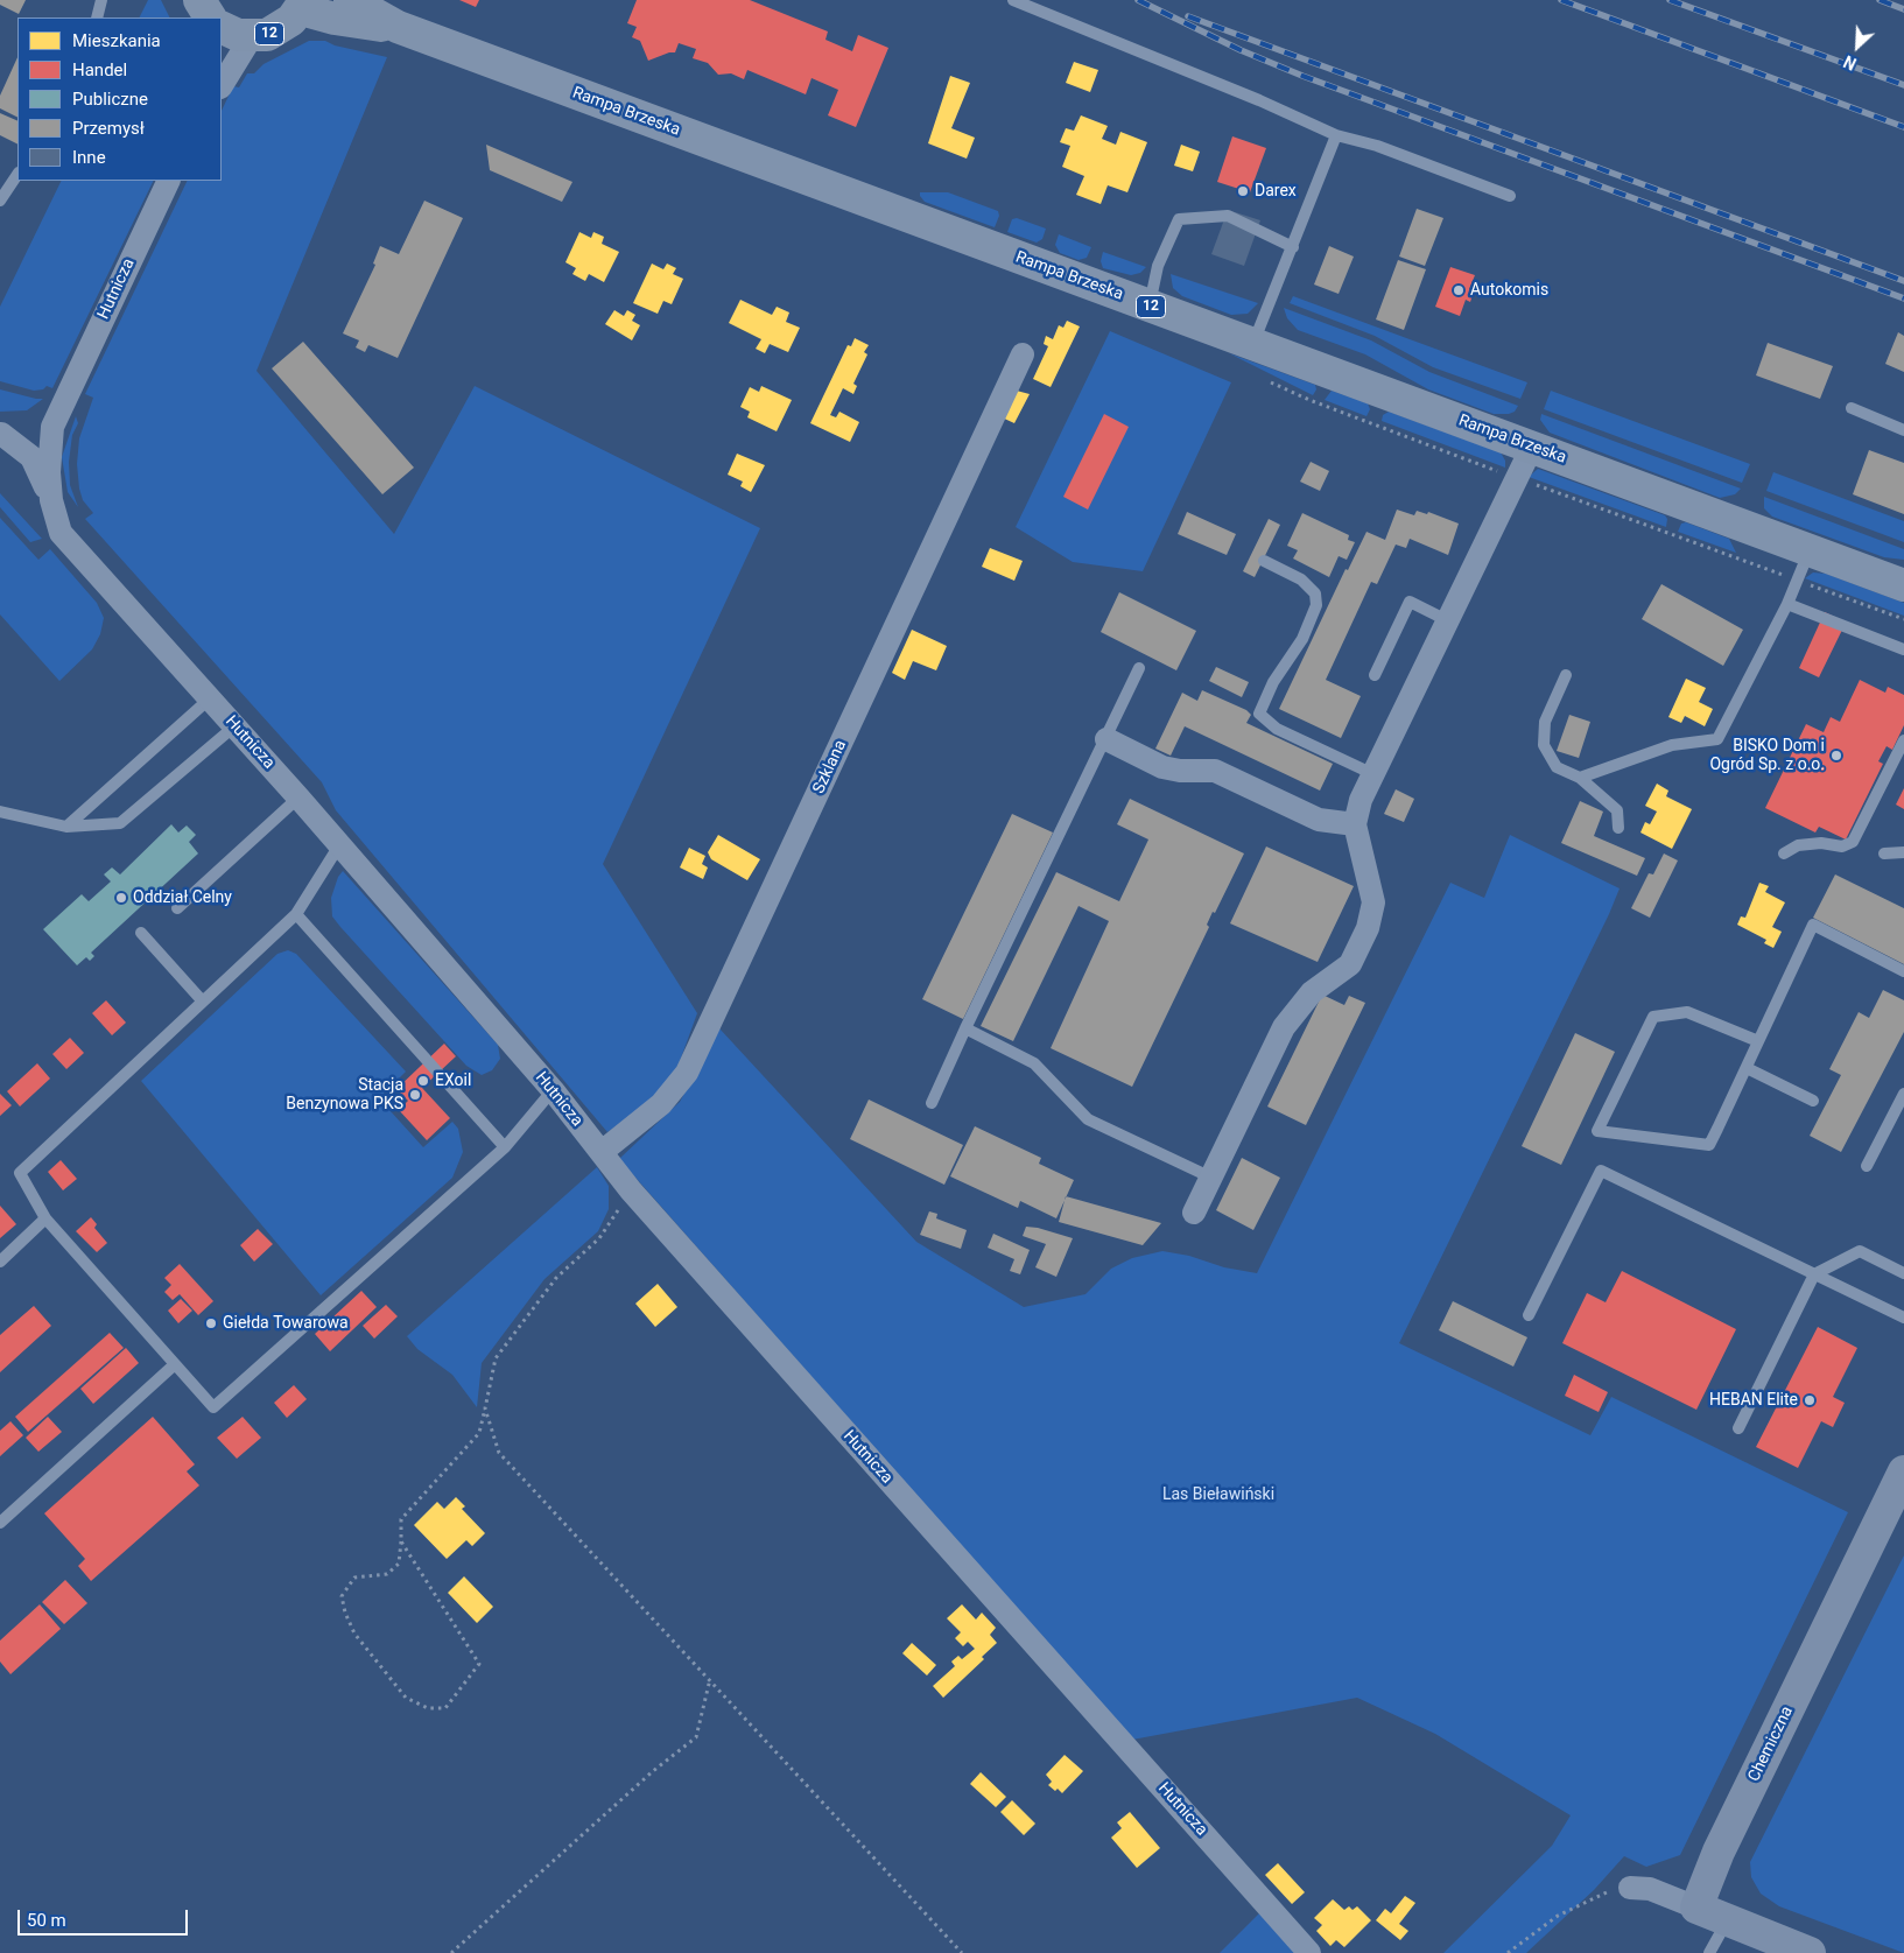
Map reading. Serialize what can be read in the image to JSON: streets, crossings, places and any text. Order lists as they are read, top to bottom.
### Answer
{
  "streets": {
    "highway": ["12", "Rampa Brzeska"],
    "street": ["Hutnicza", "Szklana", "Chemiczna"]
  },
  "crossings": [
    ["12", "Rampa Brzeska"],
    ["Hutnicza", "Szklana"]
  ],
  "parks": ["Las Bieławiński"],
  "places": [
    "Darex",
    "Autokomis",
    "BISKO Dom i Ogród Sp. z o.o.",
    "Oddział Celny",
    "EXoil",
    "Stacja Benzynowa PKS",
    "Giełda Towarowa",
    "HEBAN Elite"
  ],
  "legend": [
    "Mieszkania",
    "Handel",
    "Publiczne",
    "Przemysł",
    "Inne"
  ],
  "scale_bar": "50 m",
  "north": "bottom left"
}
